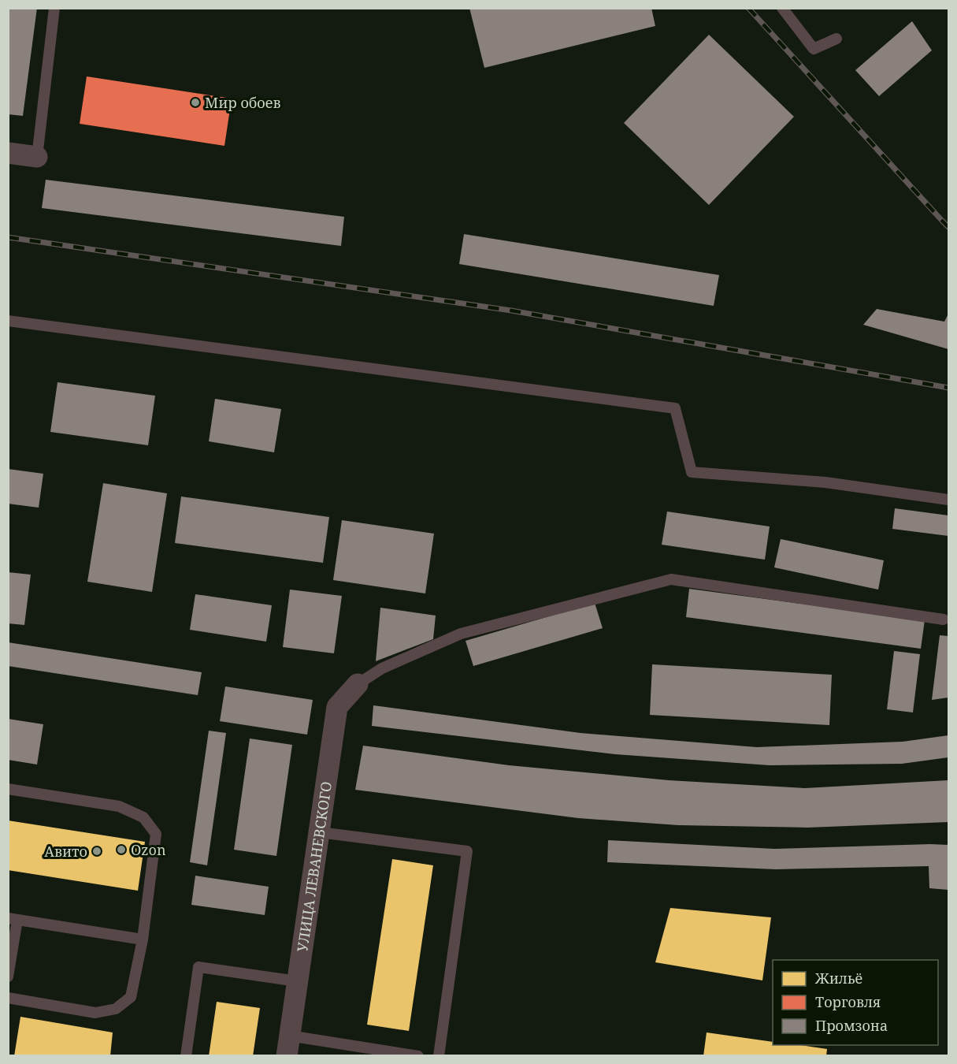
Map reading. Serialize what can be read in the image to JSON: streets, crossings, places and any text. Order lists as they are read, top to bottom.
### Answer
{
  "streets": {
    "street": ["УЛИЦА ЛЕВАНЕВСКОГО"]
  },
  "places": ["Мир обоев", "Ozon", "Авито"],
  "legend": ["Жильё", "Торговля", "Промзона"]
}
